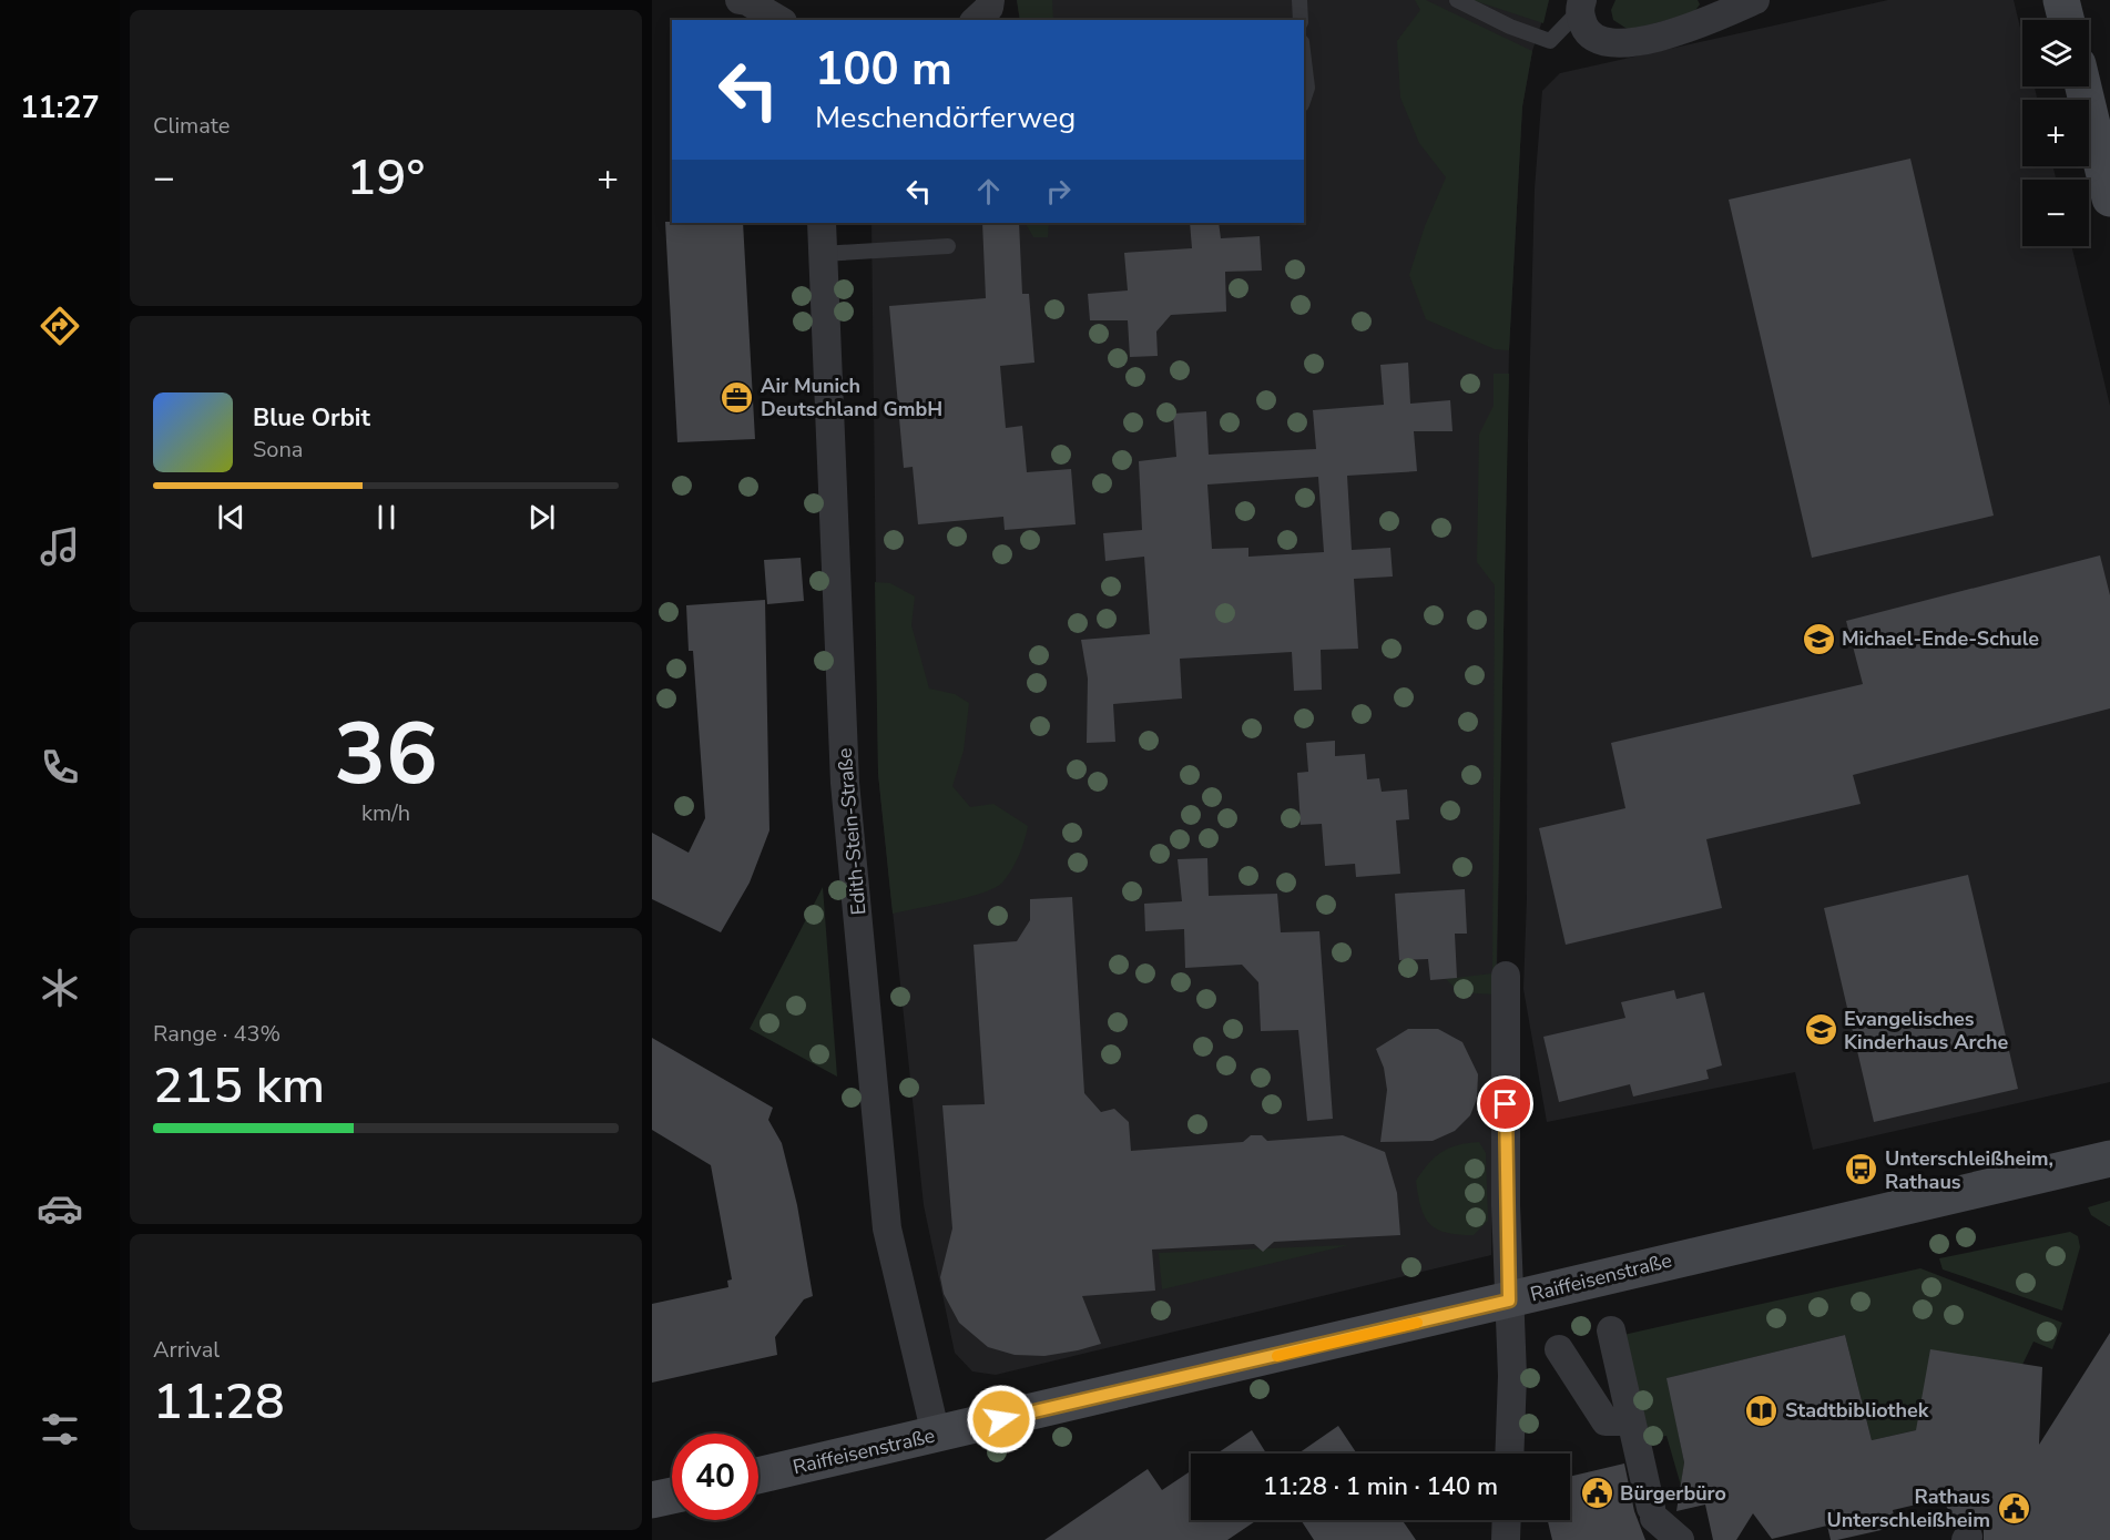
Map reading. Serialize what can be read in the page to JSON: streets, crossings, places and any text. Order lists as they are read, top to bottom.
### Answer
{
  "streets": {
    "street": ["Edith-Stein-Straße", "Raiffeisenstraße"]
  },
  "crossings": [
    ["Edith-Stein-Straße", "Raiffeisenstraße"]
  ],
  "places": {
    "office": ["Air Munich Deutschland GmbH"],
    "school or university": ["Michael-Ende-Schule", "Evangelisches Kinderhaus Arche"],
    "bus stop": ["Unterschleißheim, Rathaus"],
    "library": ["Stadtbibliothek"],
    "public building": ["Bürgerbüro", "Rathaus Unterschleißheim"]
  },
  "page": {
    "tabs": "11:27",
    "tile": [
      "Climate",
      ["36", "km/h"],
      ["Range · 43%", "215 km"],
      ["Arrival", "11:28"]
    ],
    "map_buttons": ["+", "−"],
    "turn": ["100 m", "Meschendörferweg"],
    "heat": ["−", "19°", "+"],
    "song": ["Blue Orbit", "Sona"],
    "limit": "40",
    "trip": "11:28 · 1 min · 140 m"
  }
}
